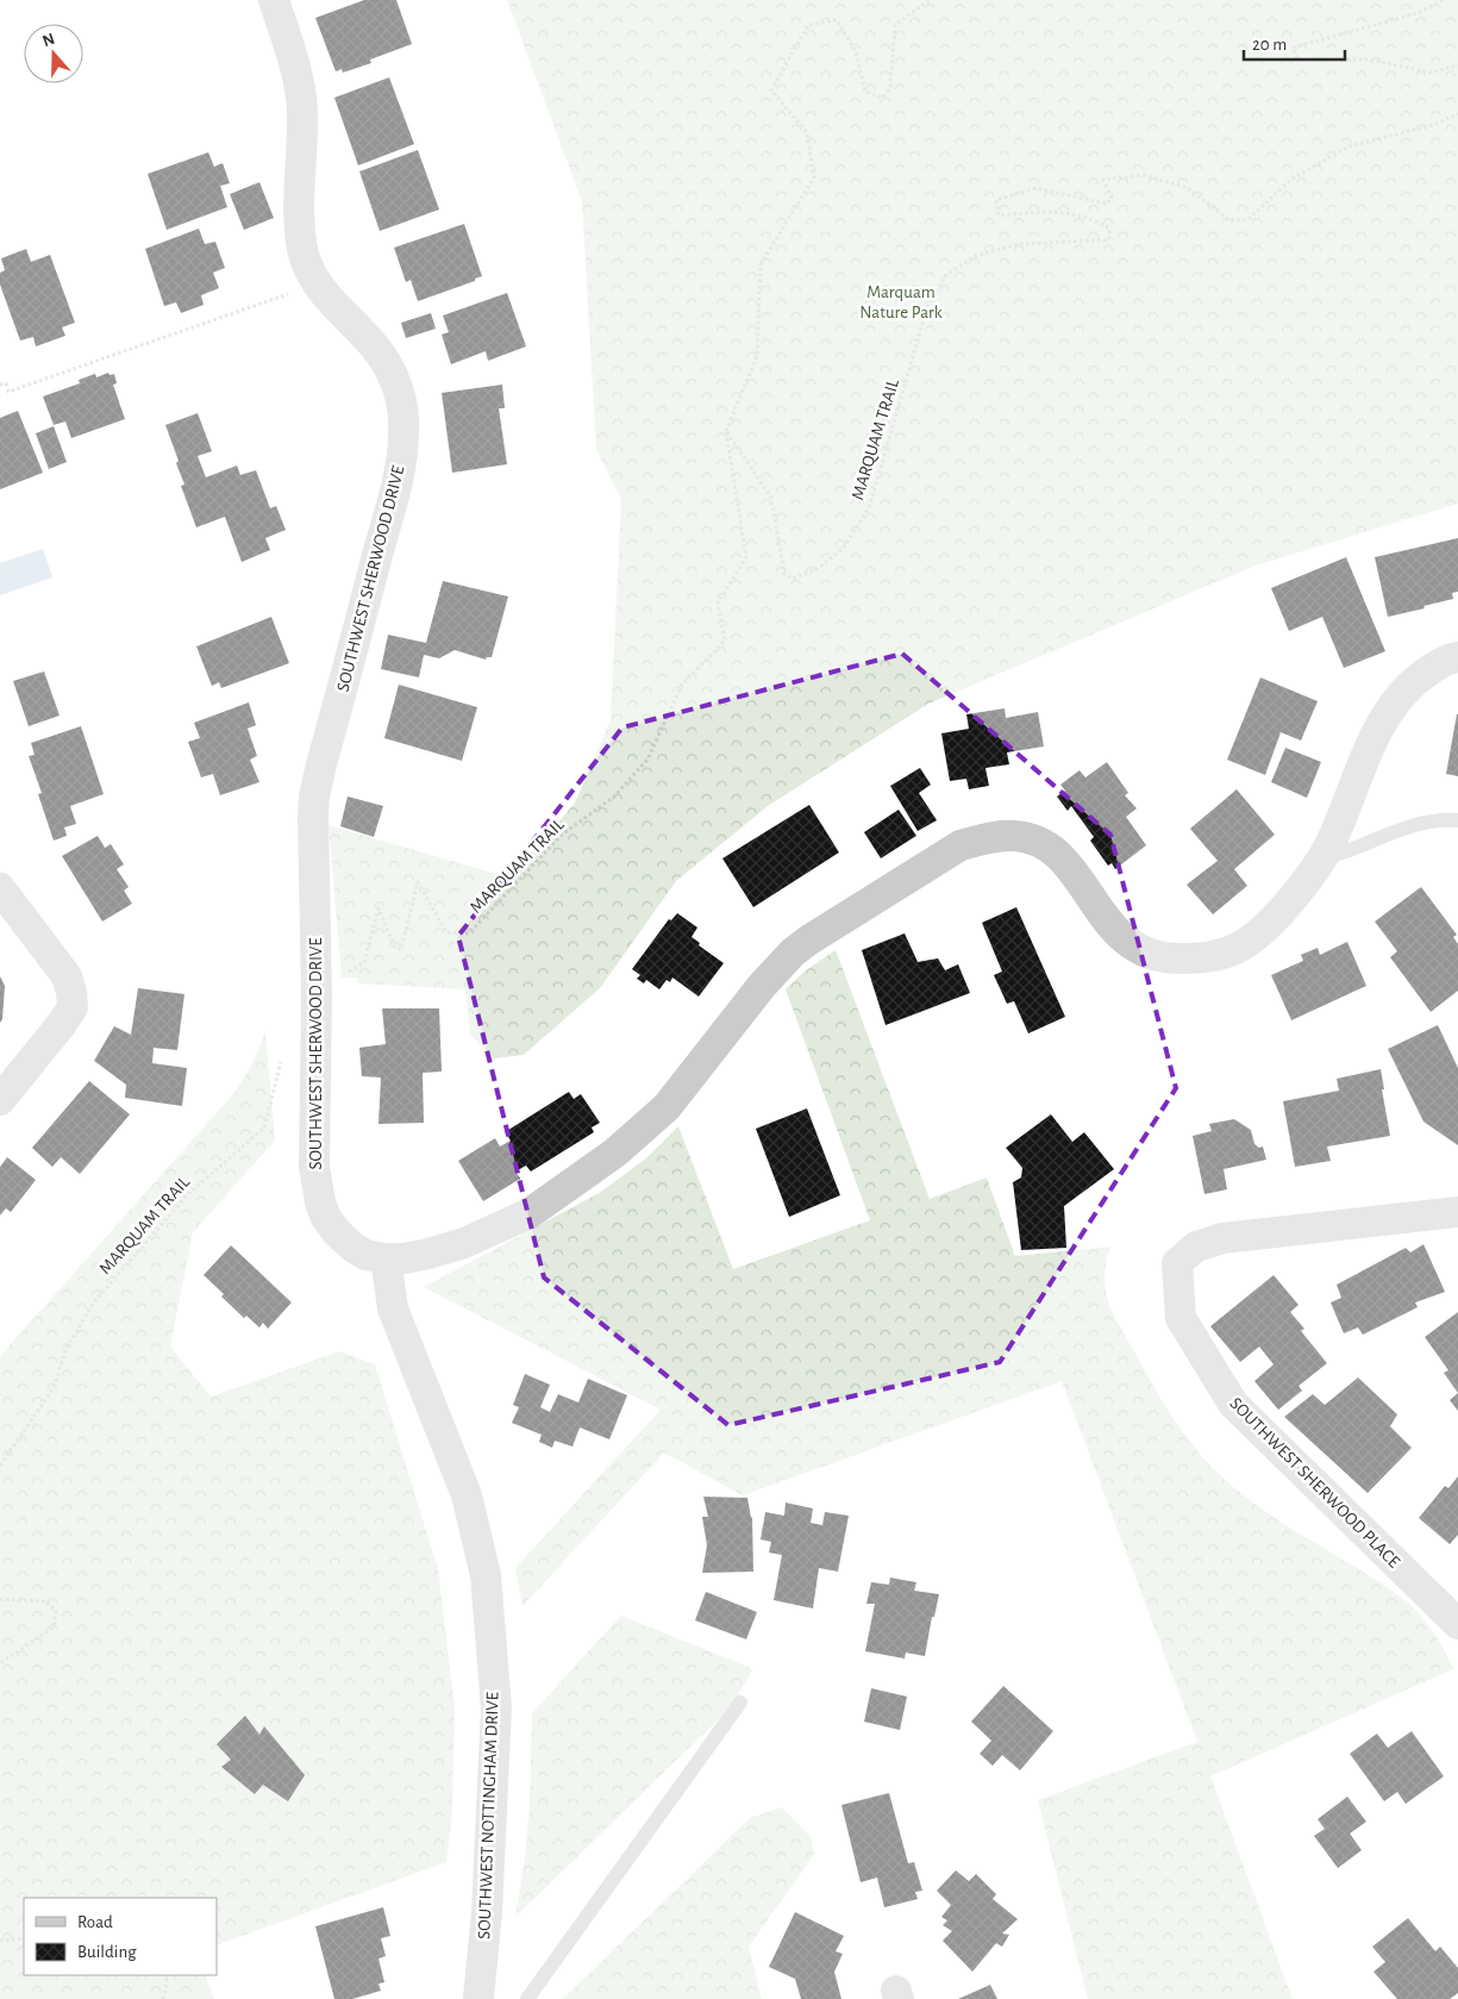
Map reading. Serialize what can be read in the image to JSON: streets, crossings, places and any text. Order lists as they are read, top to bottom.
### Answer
{
  "streets": {
    "street": ["SOUTHWEST SHERWOOD DRIVE", "SOUTHWEST SHERWOOD PLACE", "SOUTHWEST NOTTINGHAM DRIVE"],
    "path": ["MARQUAM TRAIL"]
  },
  "crossings": [
    ["SOUTHWEST SHERWOOD DRIVE", "SOUTHWEST NOTTINGHAM DRIVE"]
  ],
  "parks": ["Marquam Nature Park"],
  "legend": ["Road", "Building"],
  "scale_bar": "20 m",
  "north": "top"
}
